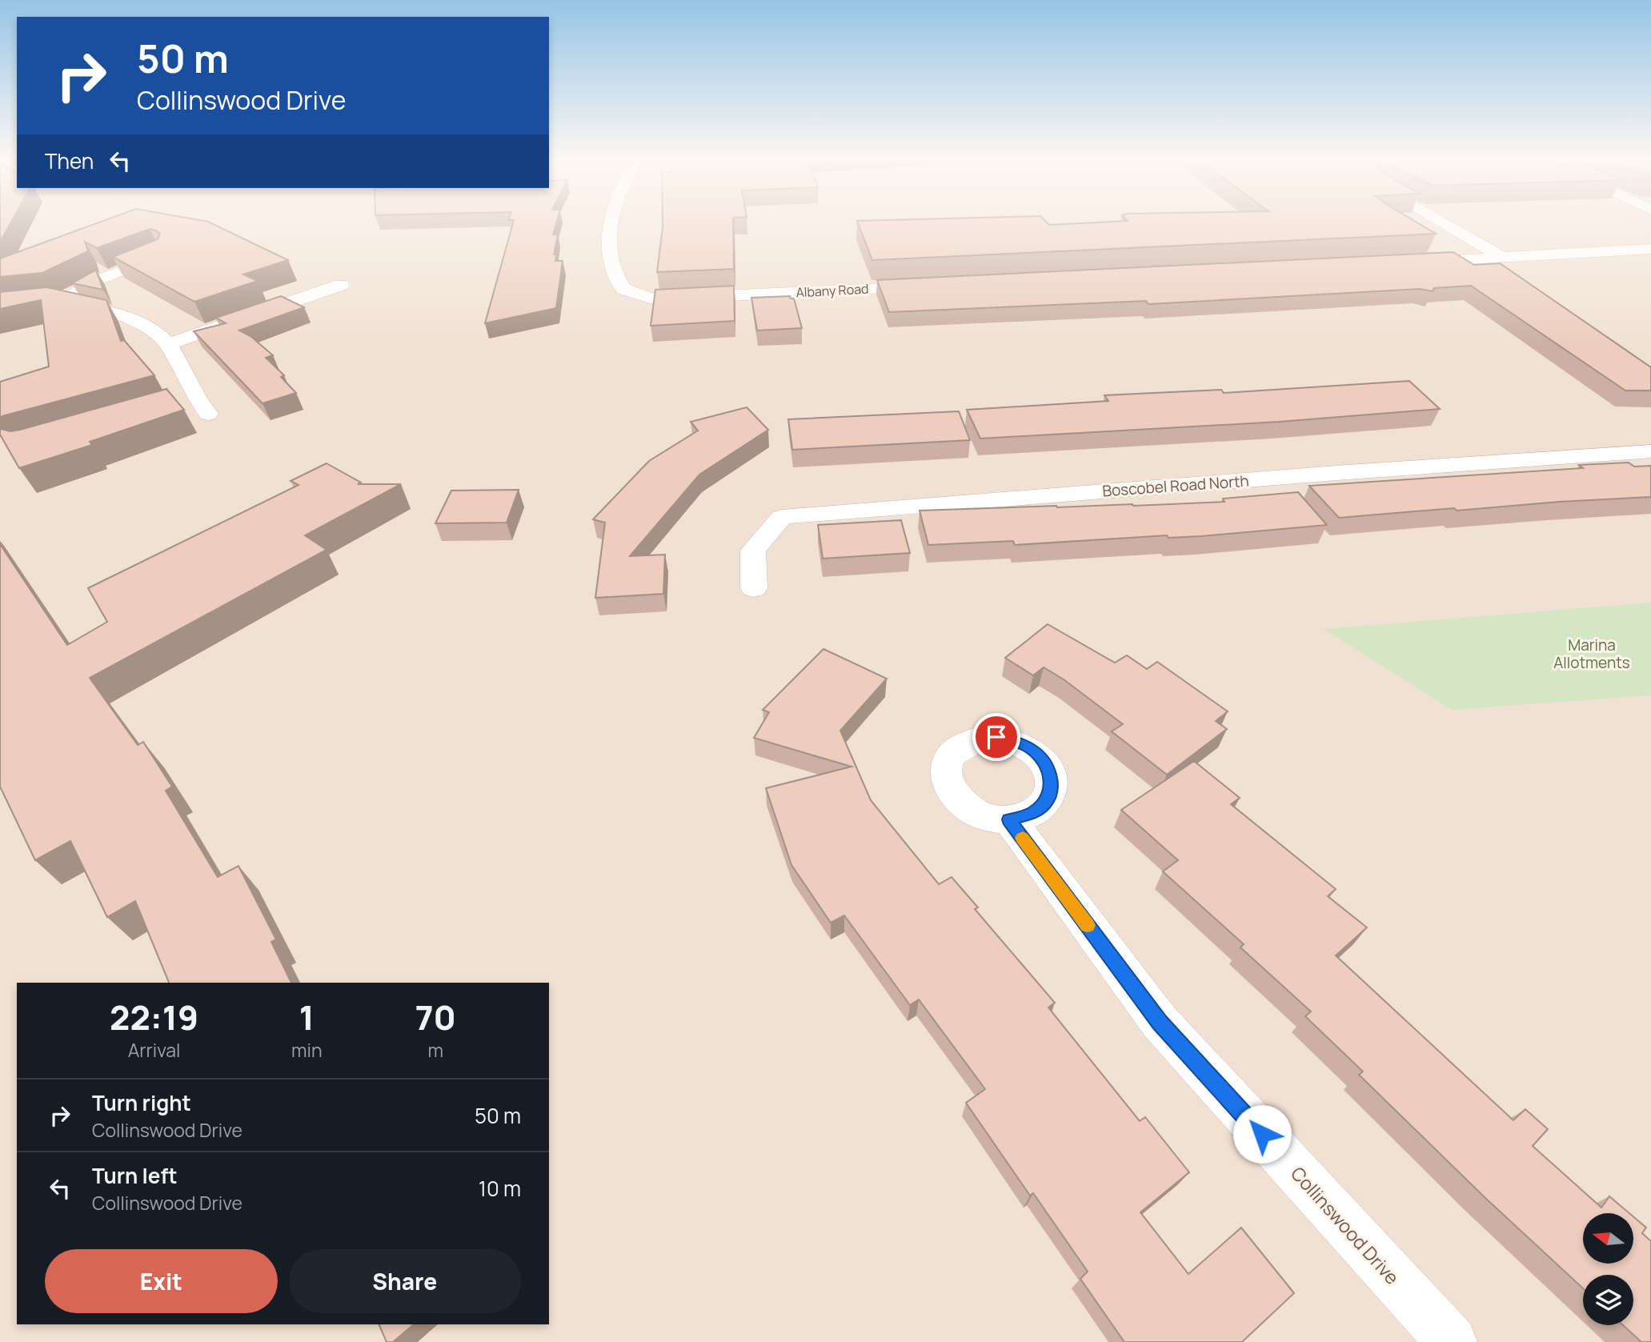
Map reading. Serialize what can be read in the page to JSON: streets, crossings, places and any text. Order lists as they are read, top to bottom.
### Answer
{
  "streets": {
    "street": ["Albany Road", "Boscobel Road North", "Collinswood Drive"]
  },
  "parks": ["Marina Allotments"],
  "north": "left",
  "page": {
    "turn": ["50 m", "Collinswood Drive"],
    "then": "Then",
    "eta": [
      "22:19",
      "Arrival",
      "1",
      "min",
      "70",
      "m"
    ],
    "list": [
      {
        "name": "Turn right",
        "note": "Collinswood Drive",
        "value": "50 m"
      },
      {
        "name": "Turn left",
        "note": "Collinswood Drive",
        "value": "10 m"
      }
    ],
    "buttons": ["Exit", "Share"]
  }
}
